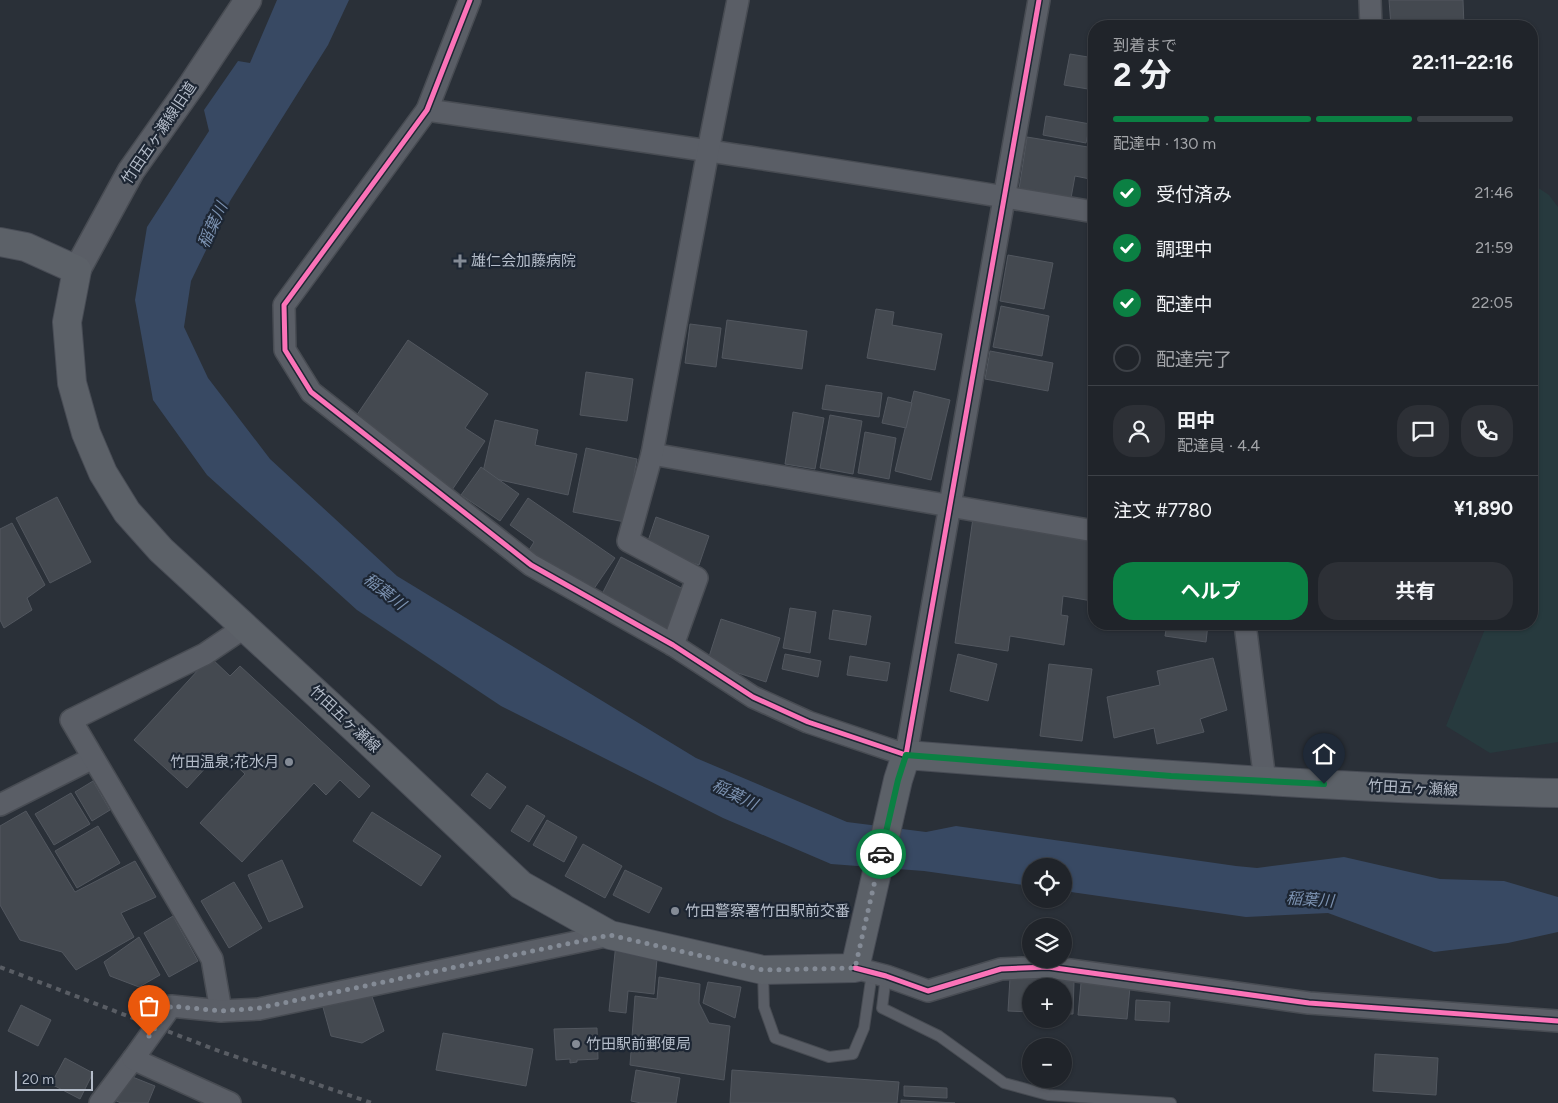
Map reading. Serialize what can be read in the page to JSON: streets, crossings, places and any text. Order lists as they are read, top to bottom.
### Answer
{
  "streets": {
    "main road": ["竹田五ヶ瀬線"],
    "street": ["竹田五ヶ瀬線旧道"]
  },
  "crossings": [
    ["竹田五ヶ瀬線旧道", "竹田五ヶ瀬線"]
  ],
  "water": ["稲葉川"],
  "places": {
    "health": ["雄仁会加藤病院"],
    "other": ["竹田温泉;花水月", "竹田警察署竹田駅前交番", "竹田駅前郵便局"]
  },
  "scale_bar": "20 m",
  "page": {
    "heading": ["2 分", "到着まで", "22:11–22:16"],
    "panel": [
      "田中",
      "配達員 · 4.4",
      "注文 #7780",
      "¥1,890"
    ],
    "bar": "配達中 · 130 m",
    "list": [
      ["受付済み", "21:46"],
      ["調理中", "21:59"],
      ["配達中", "22:05"],
      "配達完了"
    ],
    "buttons": ["ヘルプ", "共有"],
    "map_buttons": ["+", "−"],
    "scale": "20 m"
  }
}
